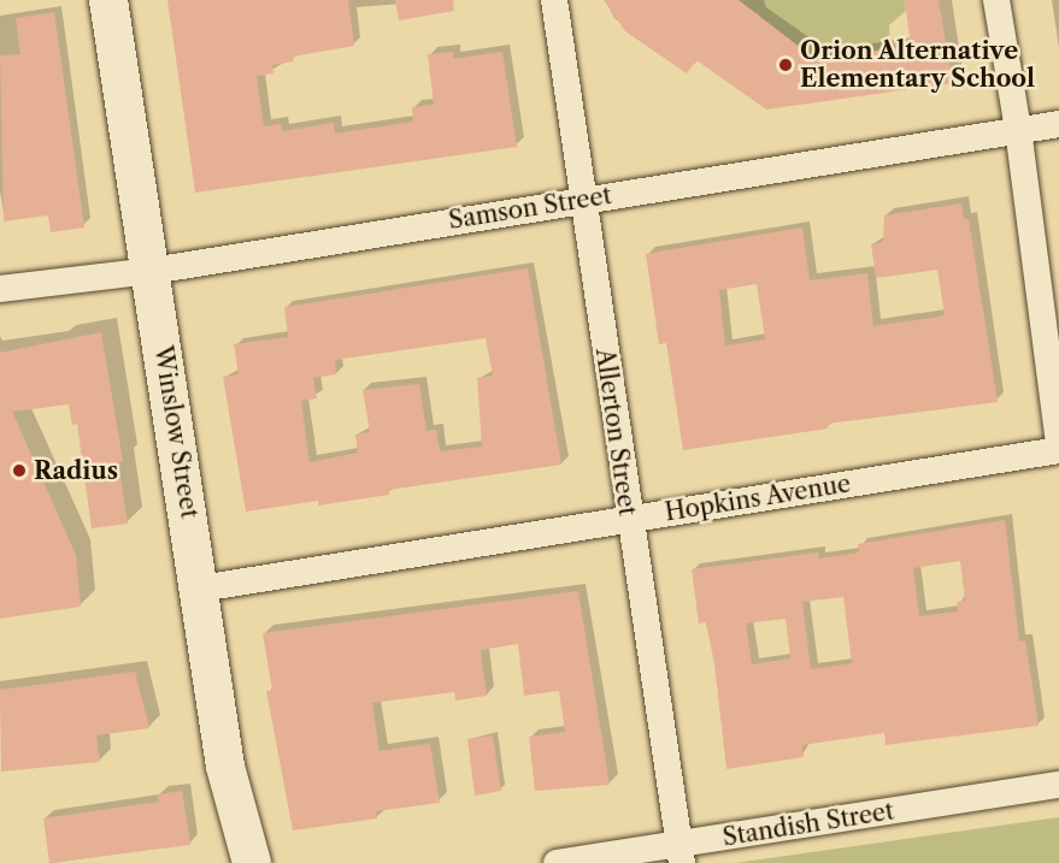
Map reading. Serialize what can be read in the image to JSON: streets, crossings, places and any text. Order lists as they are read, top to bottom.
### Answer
{
  "streets": {
    "street": [
      "Samson Street",
      "Winslow Street",
      "Allerton Street",
      "Hopkins Avenue",
      "Standish Street"
    ]
  },
  "crossings": [
    ["Samson Street", "Winslow Street"],
    ["Samson Street", "Allerton Street"],
    ["Winslow Street", "Hopkins Avenue"],
    ["Allerton Street", "Hopkins Avenue"],
    ["Allerton Street", "Standish Street"]
  ],
  "places": ["Orion Alternative Elementary School", "Radius"]
}
